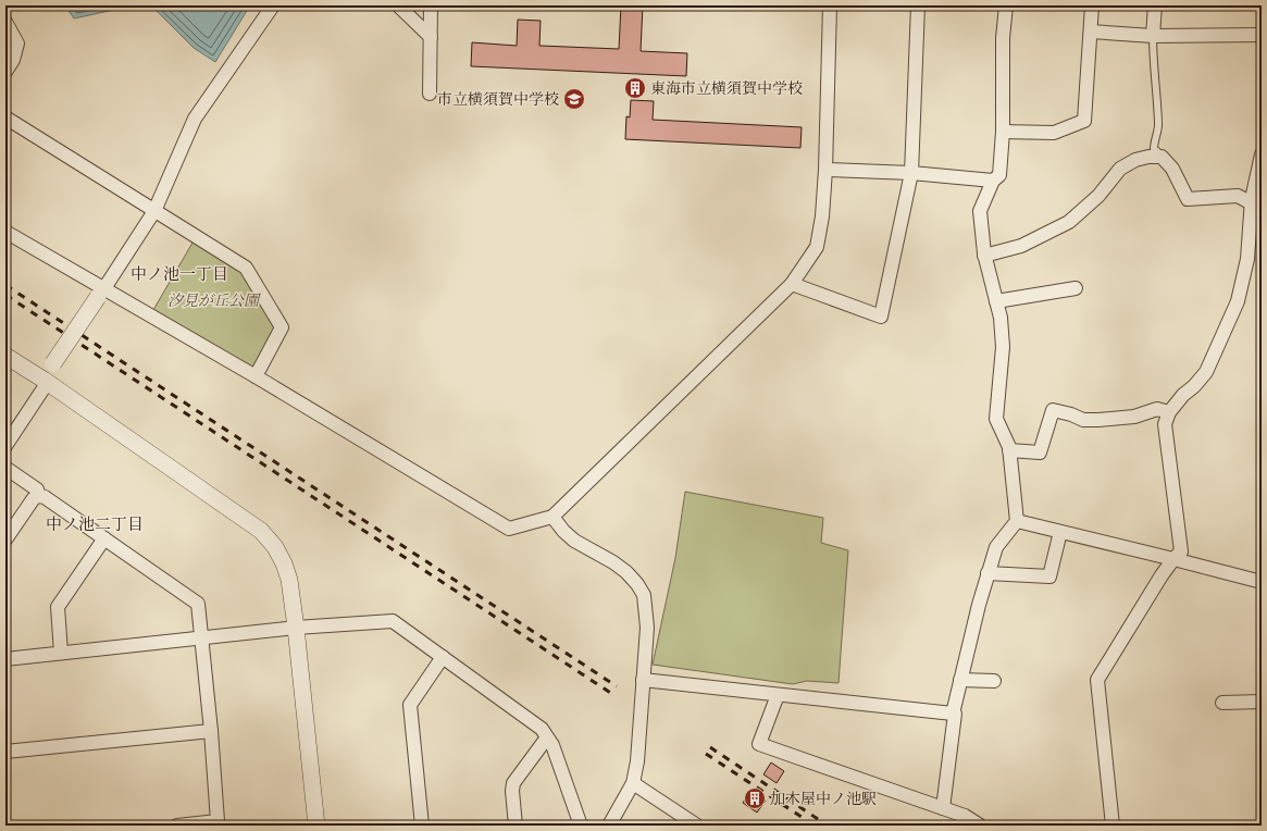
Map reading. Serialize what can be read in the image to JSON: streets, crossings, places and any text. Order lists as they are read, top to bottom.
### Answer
{
  "districts": ["中ノ池一丁目", "中ノ池二丁目"],
  "parks": ["汐見が丘公園"],
  "places": {
    "building": ["東海市立横須賀中学校", "加木屋中ノ池駅"],
    "school or university": ["市立横須賀中学校"]
  }
}
